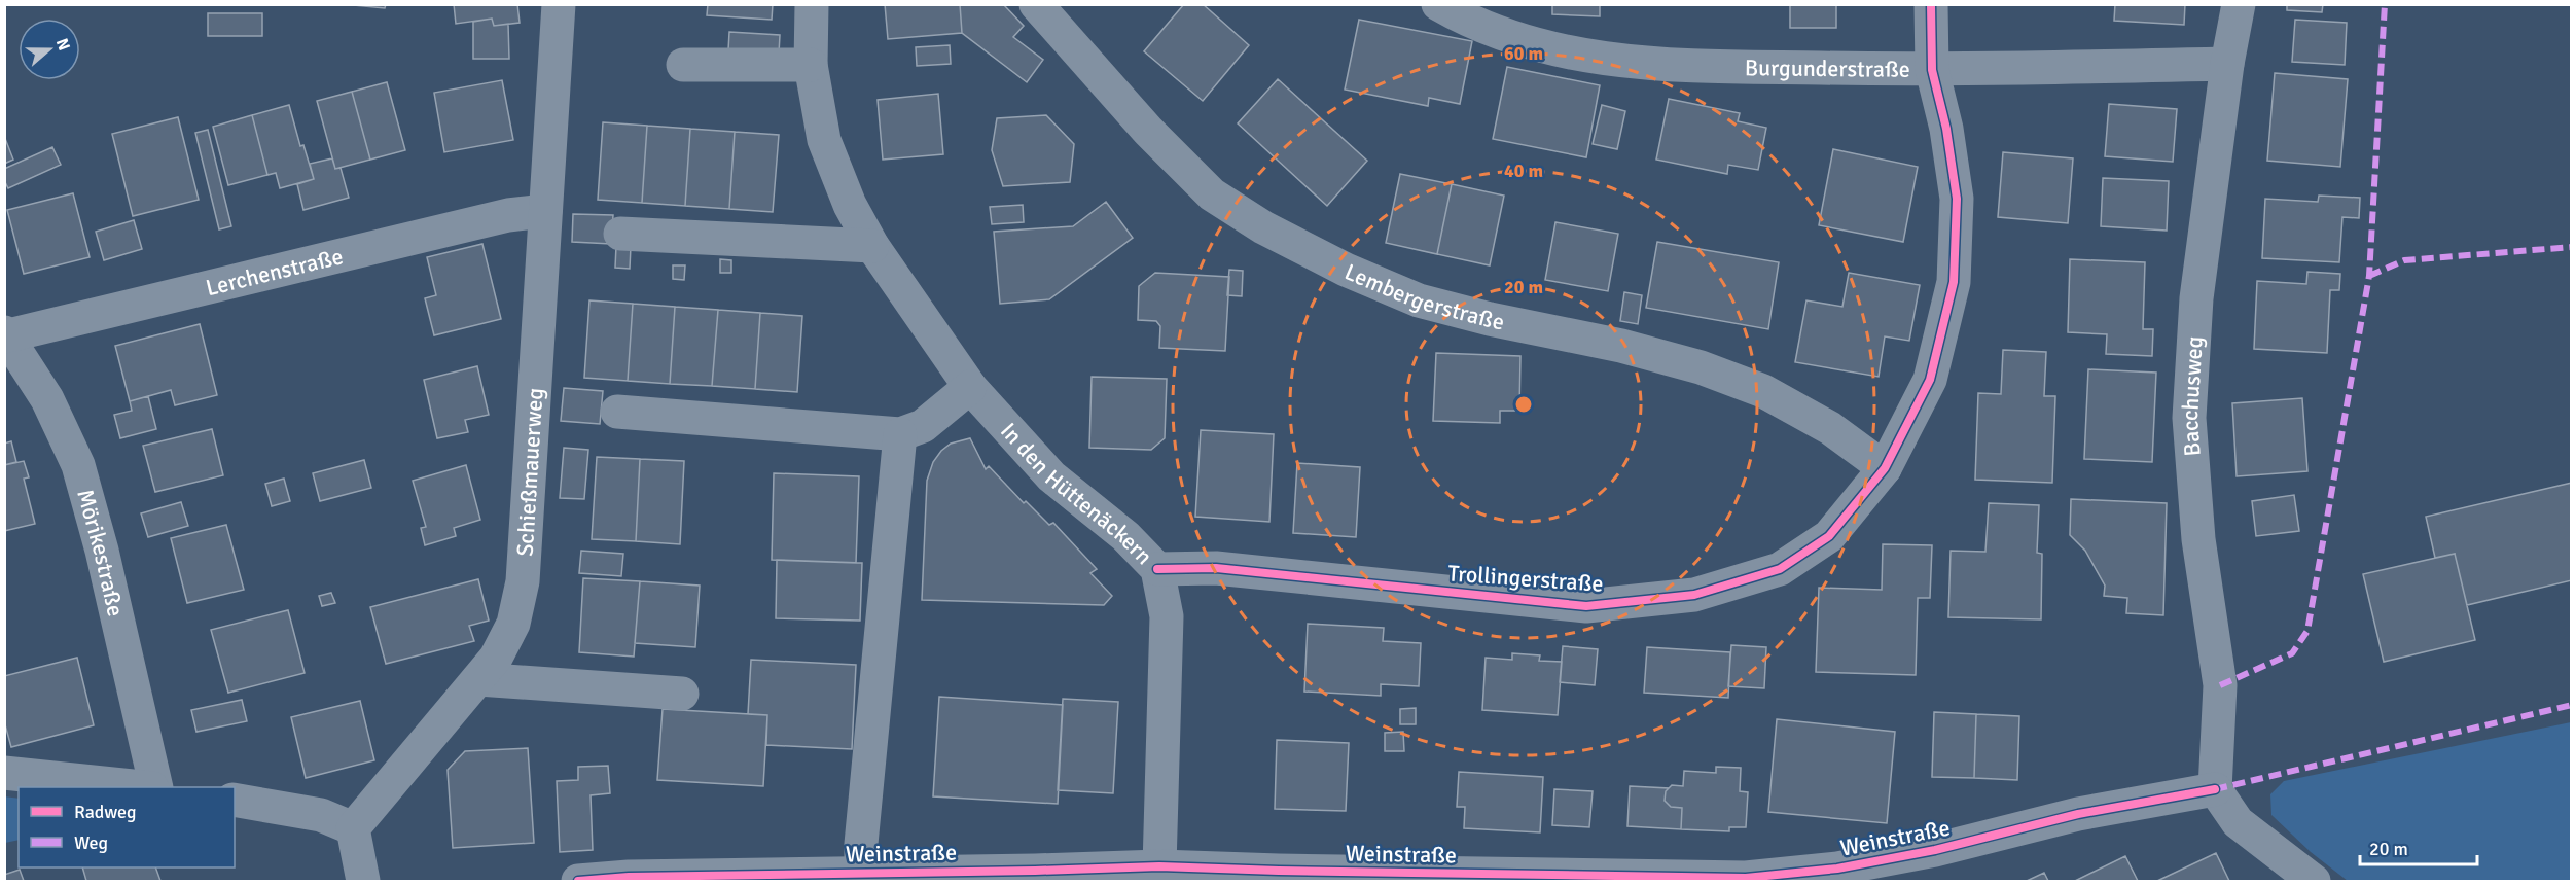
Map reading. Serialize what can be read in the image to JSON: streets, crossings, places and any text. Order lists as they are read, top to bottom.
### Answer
{
  "streets": {
    "street": [
      "Burgunderstraße",
      "Lerchenstraße",
      "Lembergerstraße",
      "Bacchusweg",
      "Schießmauerweg",
      "In den Hüttenäckern",
      "Mörikestraße",
      "Trollingerstraße",
      "Weinstraße"
    ]
  },
  "crossings": [
    ["Burgunderstraße", "Bacchusweg"],
    ["Burgunderstraße", "Trollingerstraße"],
    ["Lerchenstraße", "Schießmauerweg"],
    ["Lerchenstraße", "Mörikestraße"],
    ["Lembergerstraße", "Trollingerstraße"],
    ["Bacchusweg", "Weinstraße"],
    ["In den Hüttenäckern", "Trollingerstraße"],
    ["In den Hüttenäckern", "Weinstraße"]
  ],
  "legend": ["Radweg", "Weg"],
  "scale_bar": "20 m",
  "north": "right",
  "rings": ["60 m", "40 m", "20 m"]
}
